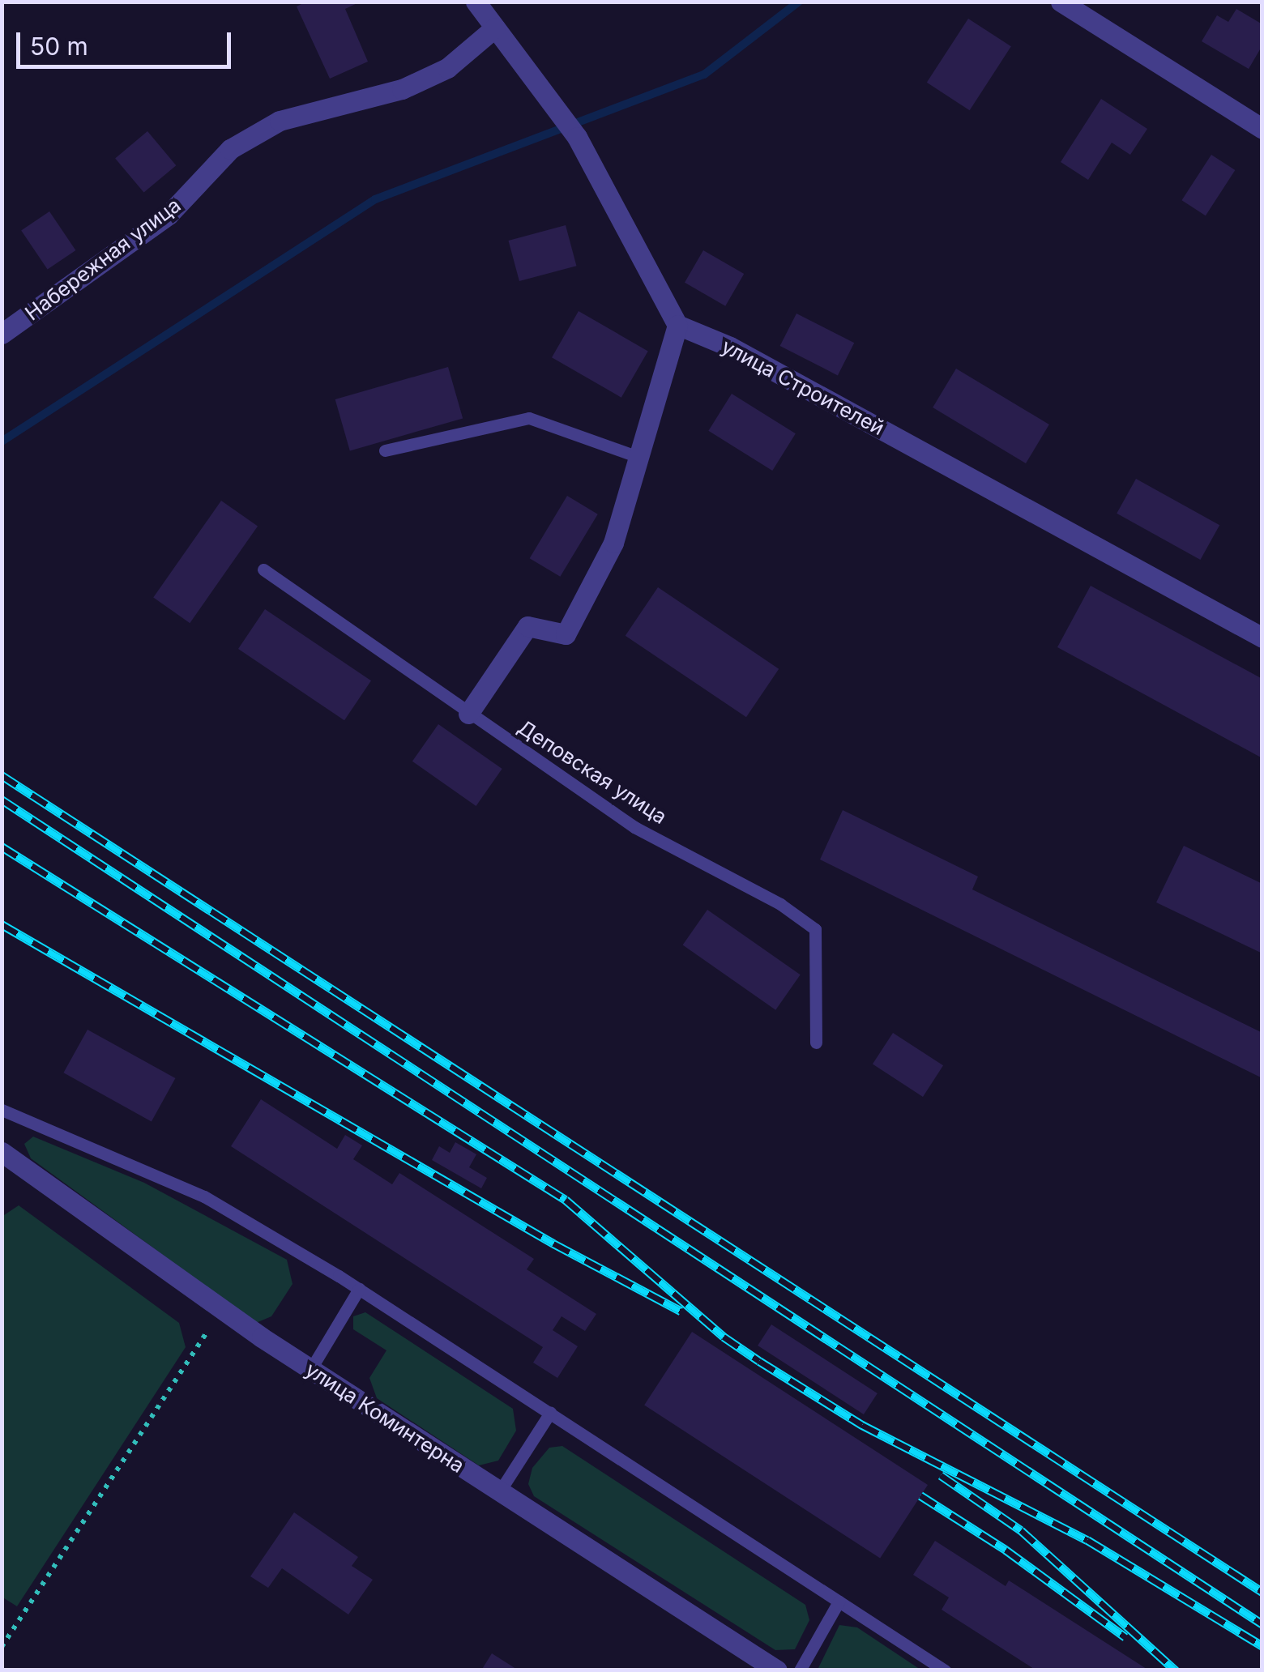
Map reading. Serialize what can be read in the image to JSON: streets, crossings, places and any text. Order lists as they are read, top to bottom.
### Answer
{
  "streets": {
    "street": ["Набережная улица", "улица Строителей", "улица Коминтерна"],
    "lane": ["Деповская улица"]
  },
  "scale_bar": "50 m"
}
